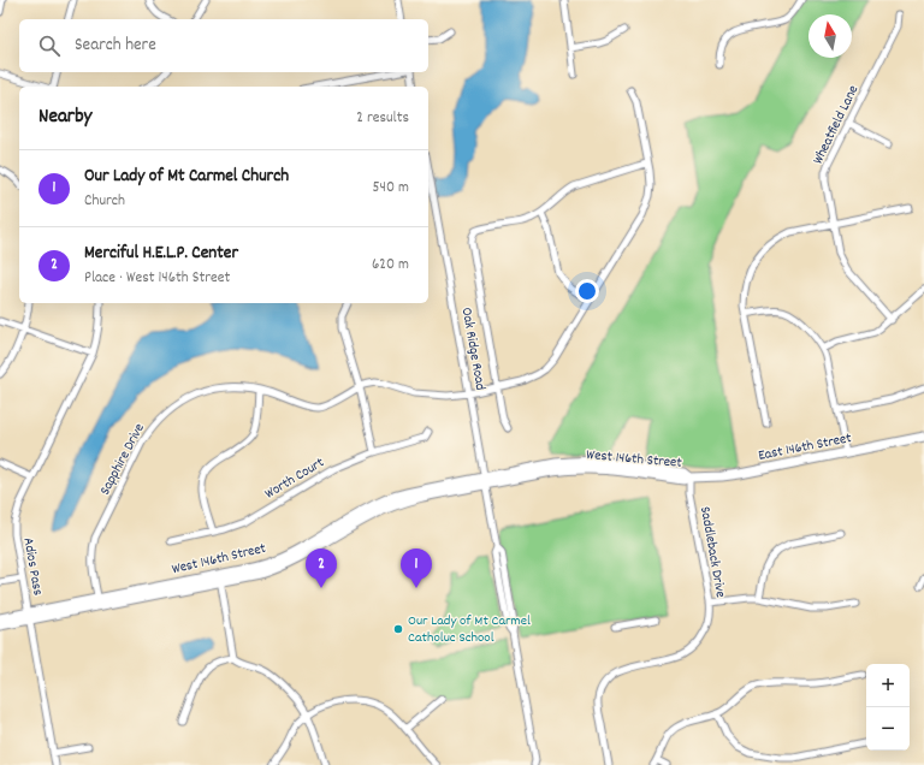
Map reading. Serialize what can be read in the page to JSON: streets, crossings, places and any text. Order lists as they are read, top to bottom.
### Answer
{
  "streets": {
    "main road": ["East 146th Street", "West 146th Street"],
    "street": [
      "Wheatfield Lane",
      "Oak Ridge Road",
      "Sapphire Drive",
      "Worth Court",
      "Saddleback Drive",
      "Adios Pass"
    ]
  },
  "crossings": [
    ["Oak Ridge Road", "Sapphire Drive"],
    ["Oak Ridge Road", "West 146th Street"],
    ["East 146th Street", "West 146th Street"],
    ["East 146th Street", "Saddleback Drive"],
    ["Sapphire Drive", "West 146th Street"],
    ["West 146th Street", "Saddleback Drive"],
    ["West 146th Street", "Adios Pass"]
  ],
  "places": ["Our Lady of Mt Carmel Catholuc School"],
  "north": "top",
  "page": {
    "search": "Search here",
    "heading": ["Nearby", "2 results"],
    "list": [
      {
        "mark": "1",
        "name": "Our Lady of Mt Carmel Church",
        "note": "Church",
        "value": "540 m"
      },
      {
        "mark": "2",
        "name": "Merciful H.E.L.P. Center",
        "note": "Place · West 146th Street",
        "value": "620 m"
      }
    ],
    "pins": ["1", "2"],
    "map_buttons": ["+", "−"]
  }
}
